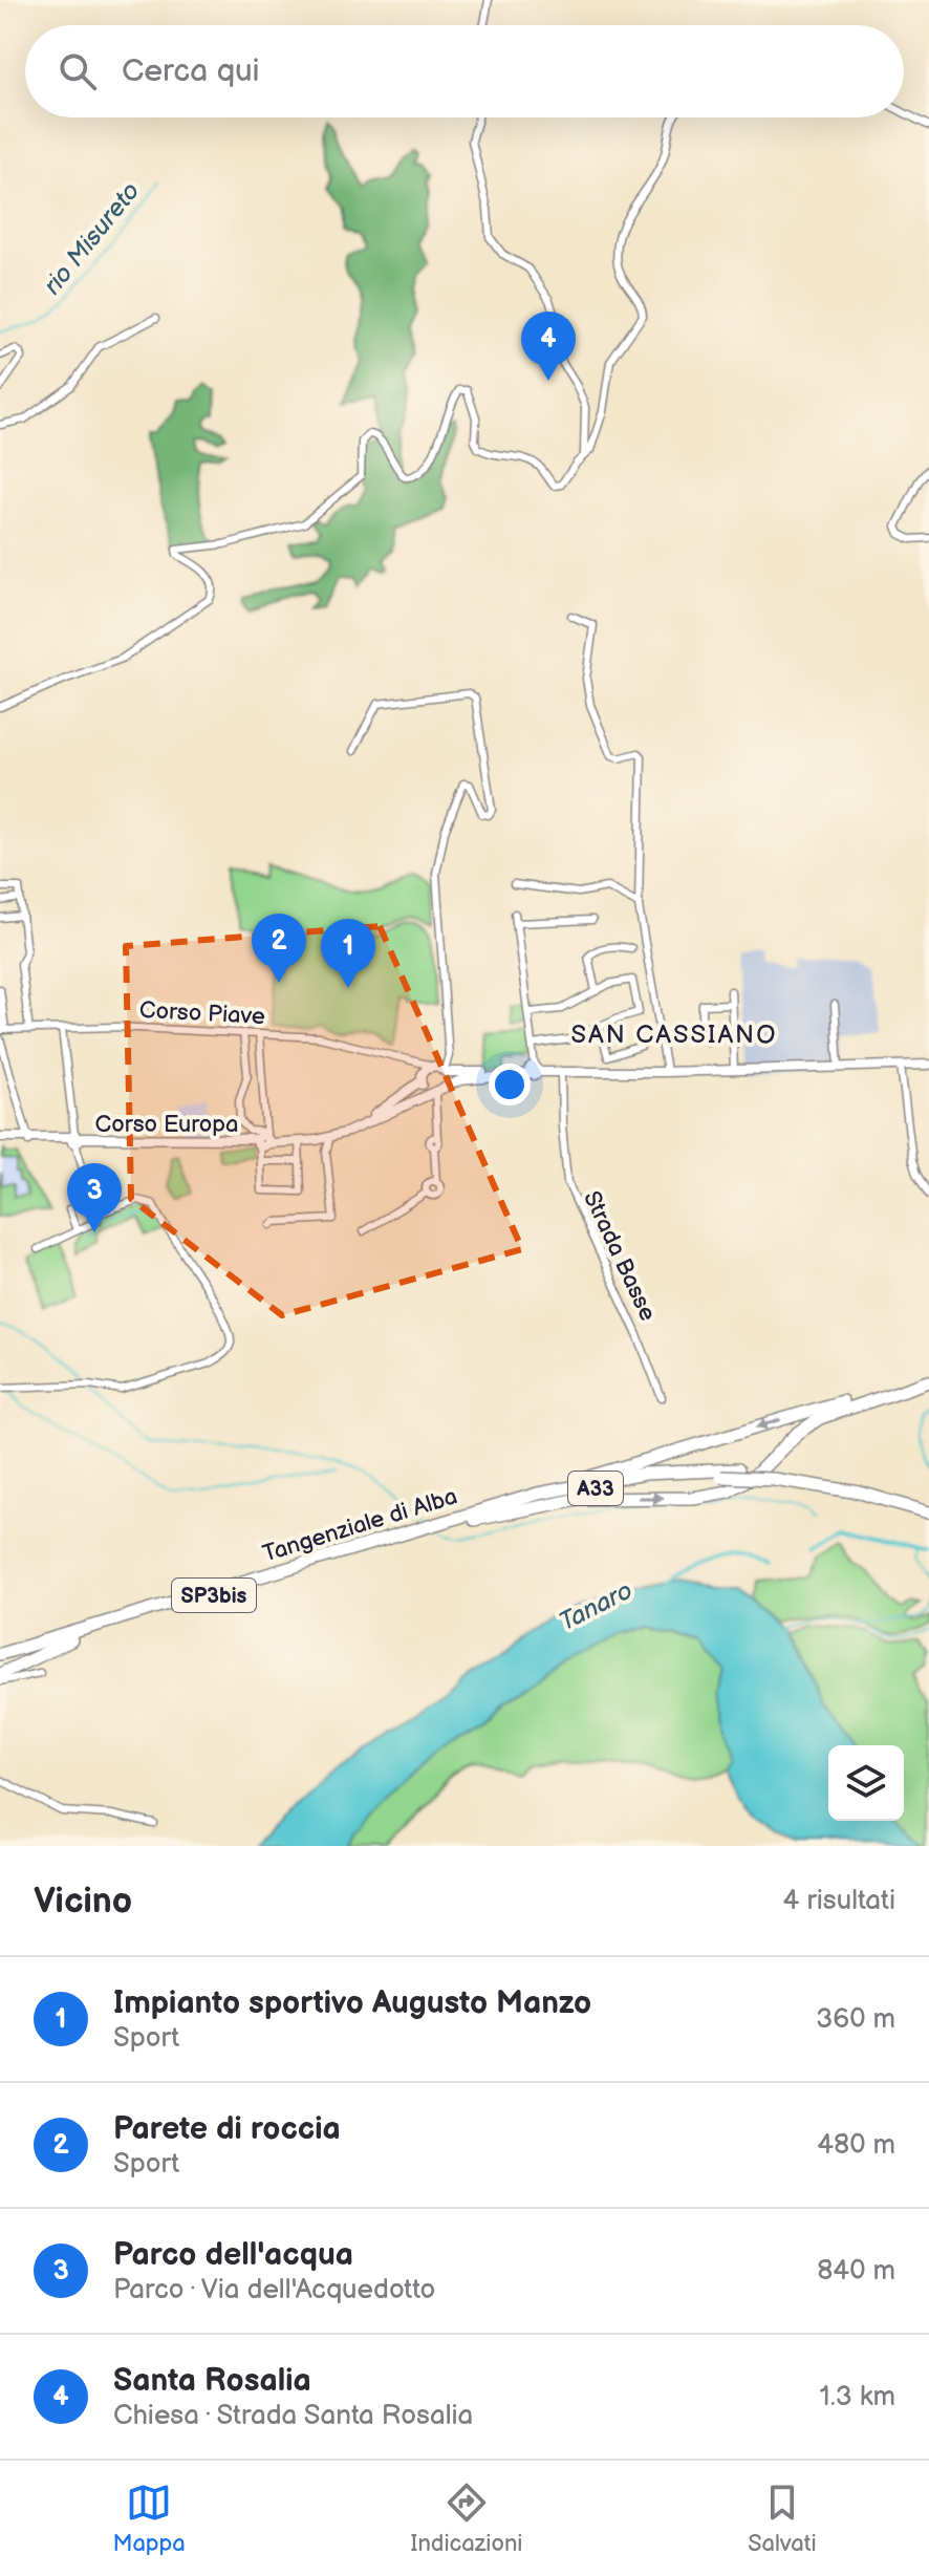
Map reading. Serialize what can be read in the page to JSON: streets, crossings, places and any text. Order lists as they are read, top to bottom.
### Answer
{
  "streets": {
    "highway": ["A33", "Tangenziale di Alba", "SP3bis"],
    "main road": ["Corso Europa"],
    "street": ["Corso Piave", "Strada Basse"]
  },
  "crossings": [
    ["Corso Piave", "Corso Europa"],
    ["A33", "Tangenziale di Alba"],
    ["A33", "SP3bis"],
    ["Tangenziale di Alba", "SP3bis"]
  ],
  "districts": ["SAN CASSIANO"],
  "water": ["rio Misureto", "Tanaro"],
  "page": {
    "search": "Cerca qui",
    "pins": [
      "4",
      "2",
      "1",
      "3"
    ],
    "heading": ["Vicino", "4 risultati"],
    "list": [
      {
        "mark": "1",
        "name": "Impianto sportivo Augusto Manzo",
        "note": "Sport",
        "value": "360 m"
      },
      {
        "mark": "2",
        "name": "Parete di roccia",
        "note": "Sport",
        "value": "480 m"
      },
      {
        "mark": "3",
        "name": "Parco dell'acqua",
        "note": "Parco · Via dell'Acquedotto",
        "value": "840 m"
      },
      {
        "mark": "4",
        "name": "Santa Rosalia",
        "note": "Chiesa · Strada Santa Rosalia",
        "value": "1.3 km"
      }
    ],
    "nav": ["Mappa", "Indicazioni", "Salvati"]
  }
}
